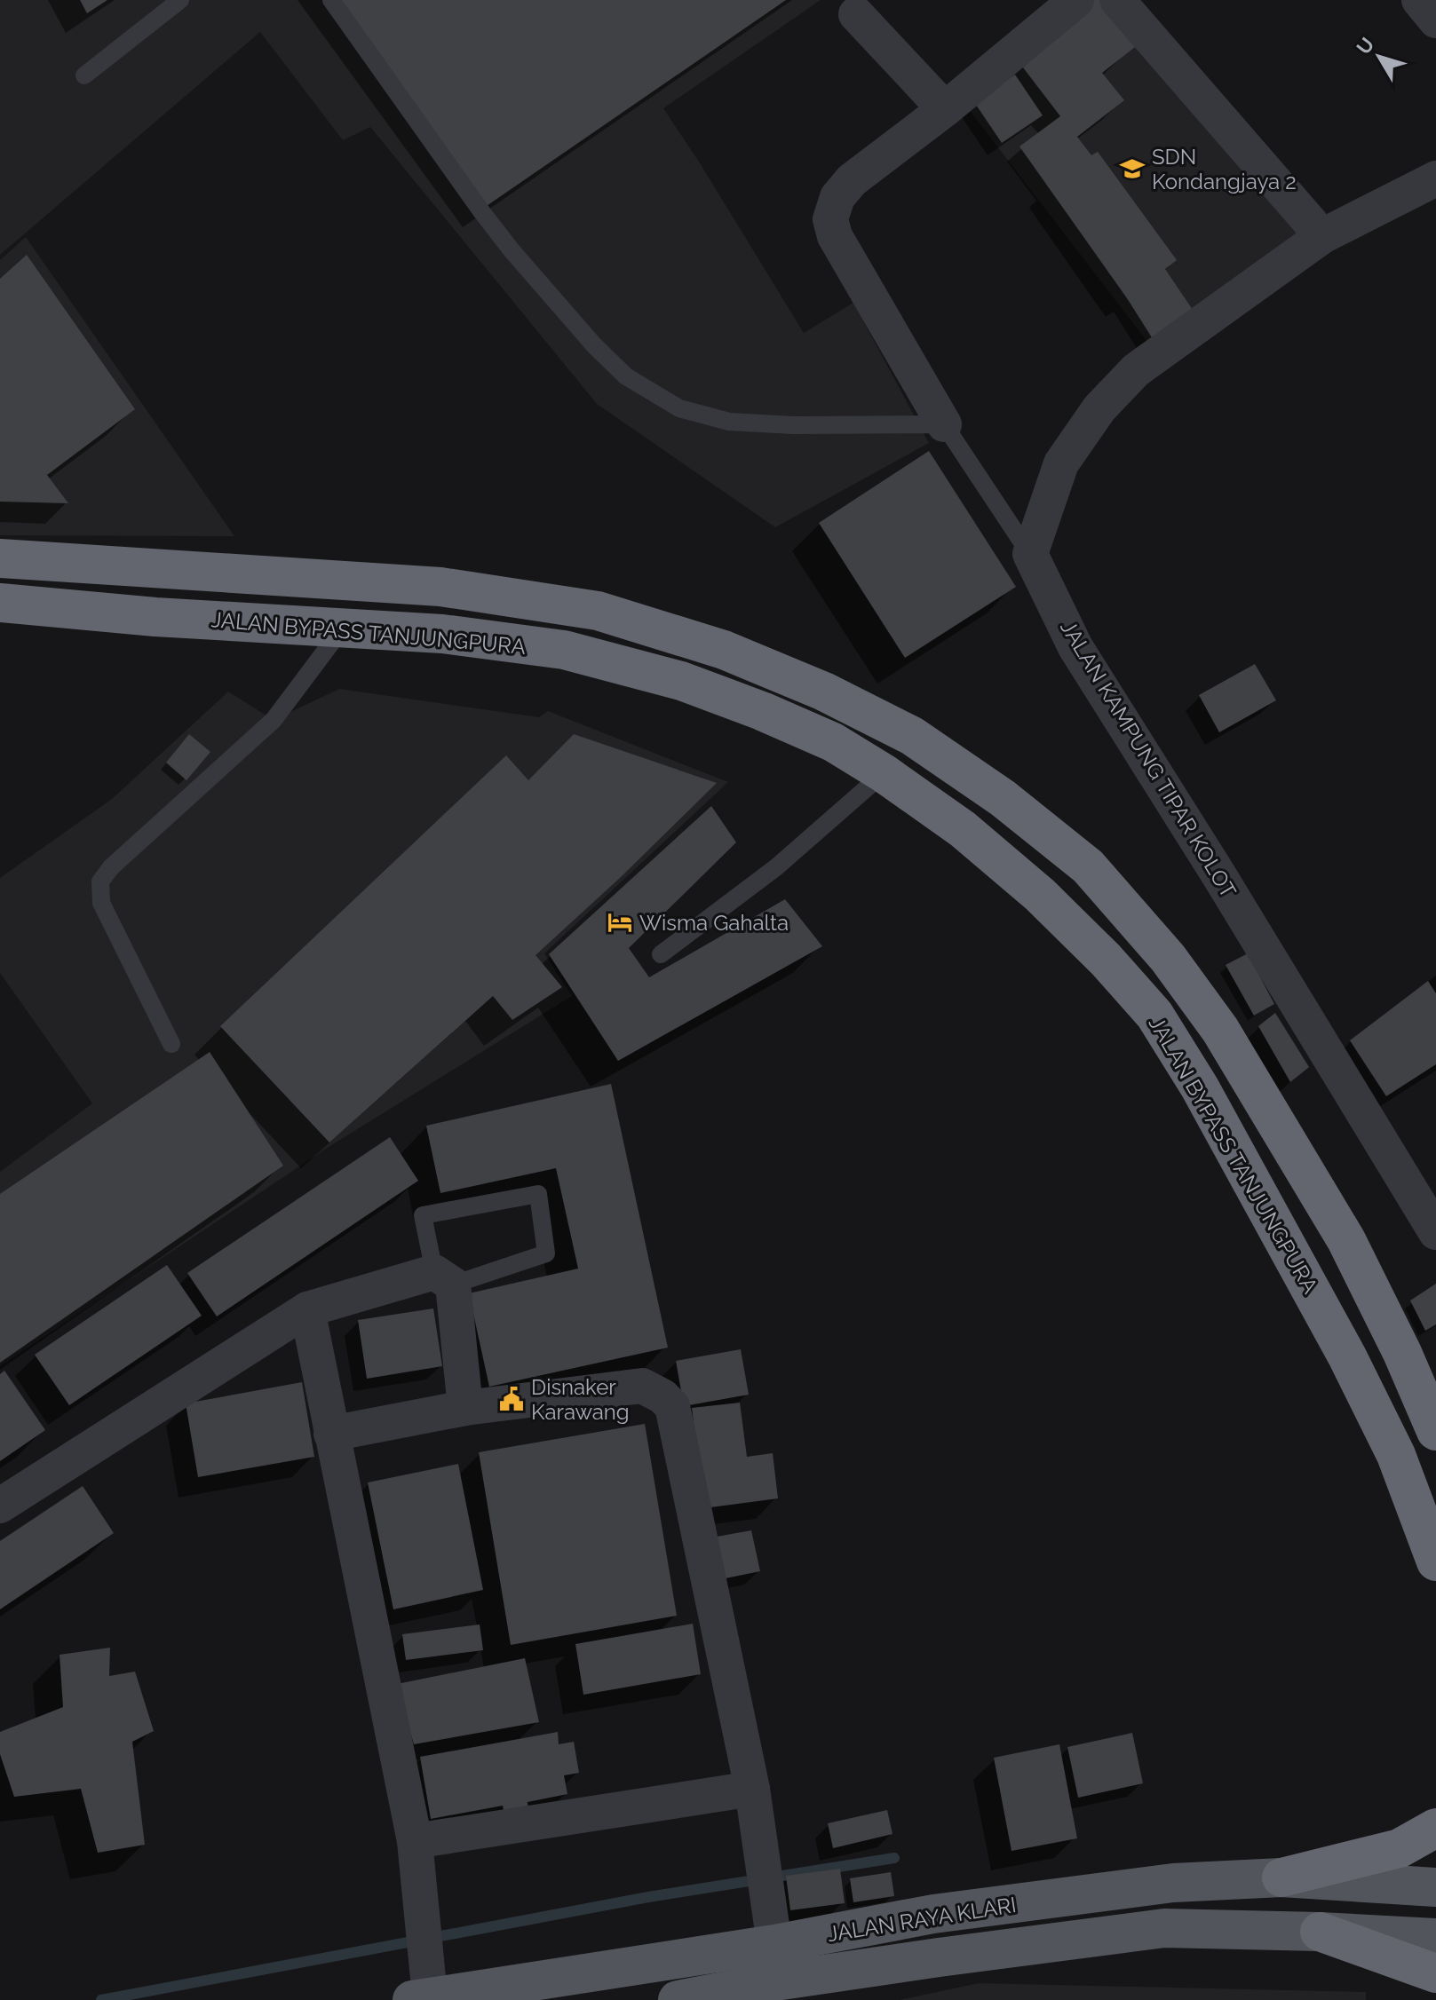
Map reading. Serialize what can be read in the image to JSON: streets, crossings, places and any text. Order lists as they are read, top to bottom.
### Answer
{
  "streets": {
    "highway": ["JALAN BYPASS TANJUNGPURA"],
    "main road": ["JALAN RAYA KLARI"],
    "street": ["JALAN KAMPUNG TIPAR KOLOT"]
  },
  "places": {
    "school or university": ["SDN Kondangjaya 2"],
    "hotel": ["Wisma Gahalta"],
    "public building": ["Disnaker Karawang"]
  },
  "north": "top left"
}
